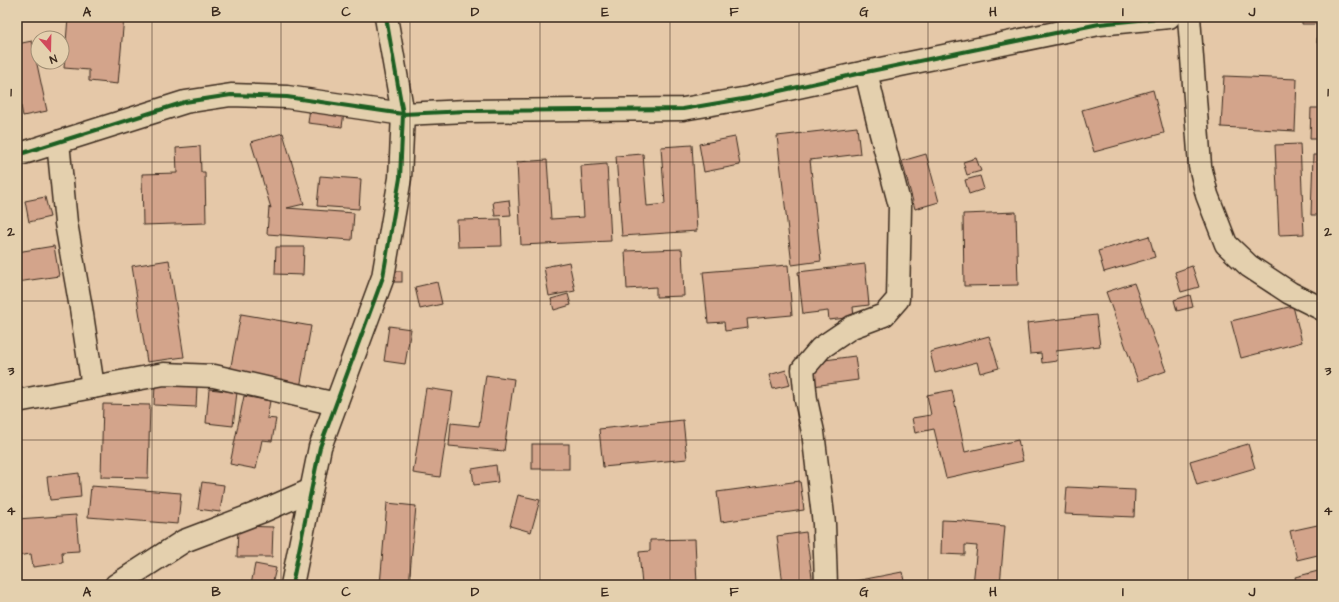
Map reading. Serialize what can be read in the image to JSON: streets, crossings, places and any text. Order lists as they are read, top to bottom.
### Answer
{
  "north": "bottom",
  "grid": {
    "columns": [
      "A",
      "B",
      "C",
      "D",
      "E",
      "F",
      "G",
      "H",
      "I",
      "J"
    ],
    "rows": [
      "1",
      "2",
      "3",
      "4"
    ]
  }
}
